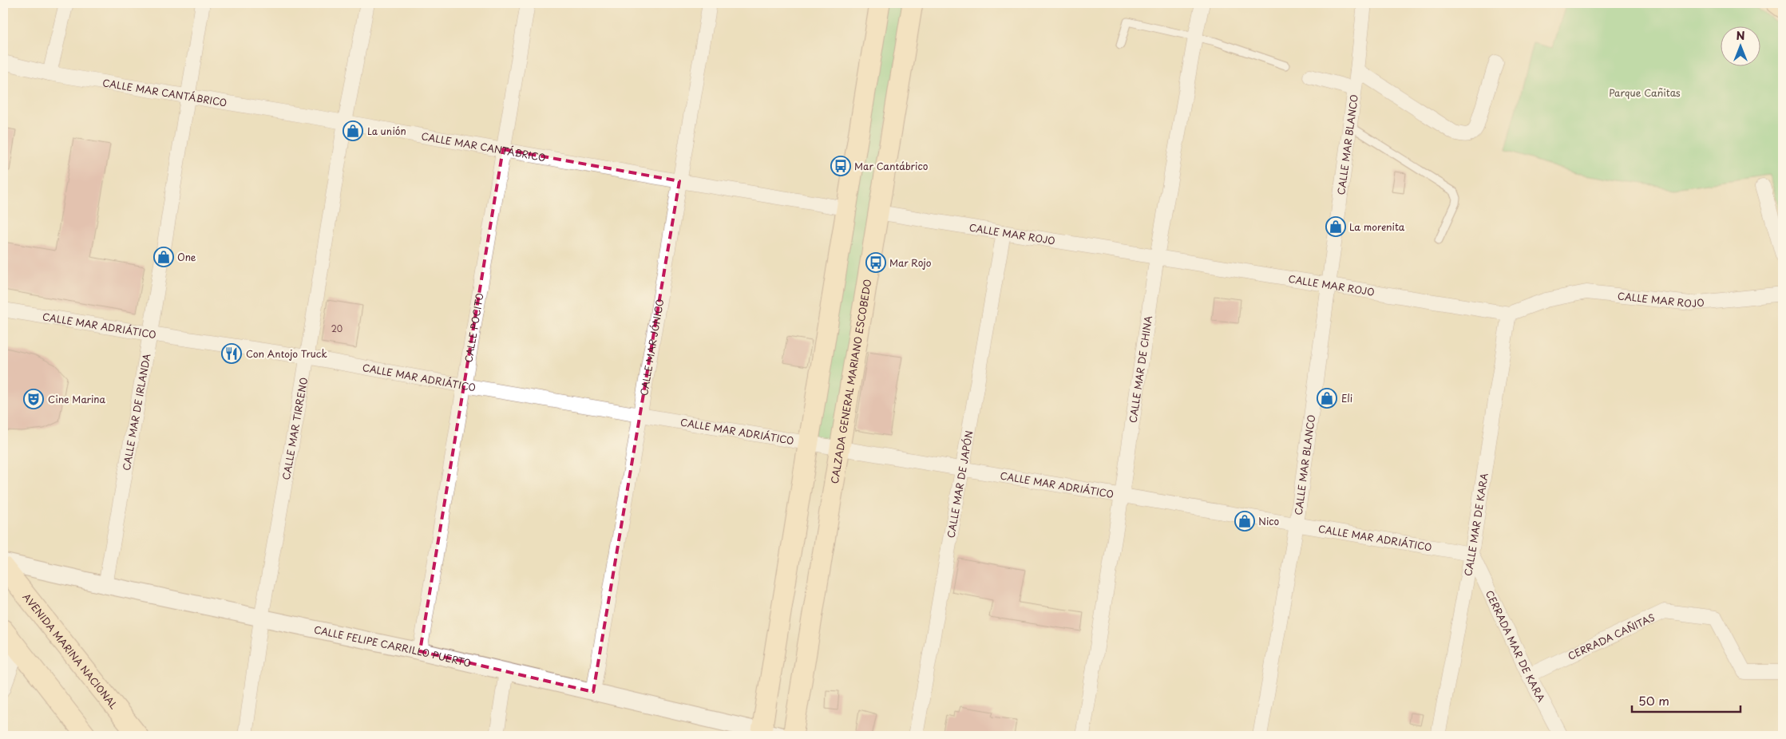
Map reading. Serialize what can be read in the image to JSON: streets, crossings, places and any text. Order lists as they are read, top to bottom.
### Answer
{
  "streets": {
    "main road": ["CALZADA GENERAL MARIANO ESCOBEDO", "AVENIDA MARINA NACIONAL"],
    "street": [
      "CALLE MAR CANTÁBRICO",
      "CALLE MAR BLANCO",
      "CALLE MAR ROJO",
      "CALLE MAR ADRIÁTICO",
      "CALLE POCITO",
      "CALLE MAR JÓNICO",
      "CALLE MAR DE CHINA",
      "CALLE MAR DE IRLANDA",
      "CALLE MAR TIRRENO",
      "CALLE MAR DE JAPÓN",
      "CALLE MAR DE KARA",
      "CERRADA CAÑITAS",
      "CERRADA MAR DE KARA",
      "CALLE FELIPE CARRILLO PUERTO"
    ]
  },
  "crossings": [
    ["CALLE MAR CANTÁBRICO", "CALLE POCITO"],
    ["CALLE MAR CANTÁBRICO", "CALLE MAR JÓNICO"],
    ["CALLE MAR CANTÁBRICO", "CALLE MAR DE IRLANDA"],
    ["CALLE MAR CANTÁBRICO", "CALLE MAR TIRRENO"],
    ["CALLE MAR BLANCO", "CALLE MAR ROJO"],
    ["CALLE MAR BLANCO", "CALLE MAR ADRIÁTICO"],
    ["CALLE MAR ROJO", "CALLE MAR DE CHINA"],
    ["CALLE MAR ROJO", "CALZADA GENERAL MARIANO ESCOBEDO"],
    ["CALLE MAR ROJO", "CALLE MAR DE JAPÓN"],
    ["CALLE MAR ROJO", "CALLE MAR DE KARA"],
    ["CALLE MAR ADRIÁTICO", "CALLE POCITO"],
    ["CALLE MAR ADRIÁTICO", "CALLE MAR JÓNICO"],
    ["CALLE MAR ADRIÁTICO", "CALLE MAR DE CHINA"],
    ["CALLE MAR ADRIÁTICO", "CALZADA GENERAL MARIANO ESCOBEDO"],
    ["CALLE MAR ADRIÁTICO", "CALLE MAR DE IRLANDA"],
    ["CALLE MAR ADRIÁTICO", "CALLE MAR TIRRENO"],
    ["CALLE MAR ADRIÁTICO", "CALLE MAR DE JAPÓN"],
    ["CALLE MAR ADRIÁTICO", "CALLE MAR DE KARA"],
    ["CALLE MAR ADRIÁTICO", "CERRADA MAR DE KARA"],
    ["CALLE POCITO", "CALLE FELIPE CARRILLO PUERTO"],
    ["CALLE MAR JÓNICO", "CALLE FELIPE CARRILLO PUERTO"],
    ["CALLE MAR DE IRLANDA", "CALLE FELIPE CARRILLO PUERTO"],
    ["CALLE MAR TIRRENO", "CALLE FELIPE CARRILLO PUERTO"],
    ["CALLE MAR DE KARA", "CERRADA MAR DE KARA"],
    ["CERRADA CAÑITAS", "CERRADA MAR DE KARA"]
  ],
  "parks": ["Parque Cañitas"],
  "places": {
    "shop": [
      "La unión",
      "La morenita",
      "One",
      "Eli",
      "Nico"
    ],
    "bus stop": ["Mar Cantábrico", "Mar Rojo"],
    "restaurant": ["Con Antojo Truck"],
    "theatre": ["Cine Marina"]
  },
  "house_numbers": ["20"],
  "scale_bar": "50 m",
  "north": "top"
}
